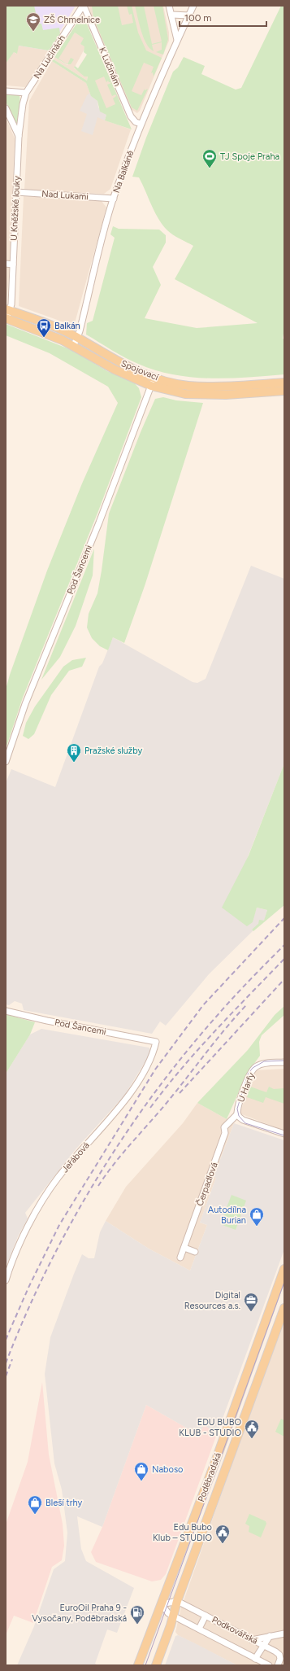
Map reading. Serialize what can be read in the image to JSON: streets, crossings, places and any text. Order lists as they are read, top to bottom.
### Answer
{
  "streets": {
    "main road": ["Spojovací", "Poděbradská"],
    "street": [
      "Na Lučinách",
      "K Lučinám",
      "Na Balkáně",
      "Nad Lukami",
      "U Kněžské louky",
      "Pod Šancemi",
      "U Harfy",
      "Jeřábová",
      "Čerpadlová",
      "Podkovářská"
    ]
  },
  "crossings": [
    ["Na Lučinách", "K Lučinám"],
    ["Na Lučinách", "U Kněžské louky"],
    ["K Lučinám", "Na Balkáně"],
    ["Na Balkáně", "Nad Lukami"],
    ["Na Balkáně", "Spojovací"],
    ["Nad Lukami", "U Kněžské louky"],
    ["U Kněžské louky", "Spojovací"],
    ["Spojovací", "Pod Šancemi"],
    ["Pod Šancemi", "Jeřábová"],
    ["U Harfy", "Čerpadlová"],
    ["Poděbradská", "Podkovářská"]
  ],
  "places": {
    "school or university": ["ZŠ Chmelnice"],
    "sports": ["TJ Spoje Praha"],
    "bus stop": ["Balkán"],
    "building": ["Pražské služby"],
    "shop": ["Autodílna Burian", "Naboso", "Bleší trhy"],
    "office": ["Digital Resources a.s."],
    "public building": ["EDU BUBO KLUB - STUDIO", "Edu Bubo Klub – STUDIO"],
    "fuel station": ["EuroOil Praha 9 - Vysočany, Poděbradská"]
  },
  "scale_bar": "100 m"
}
